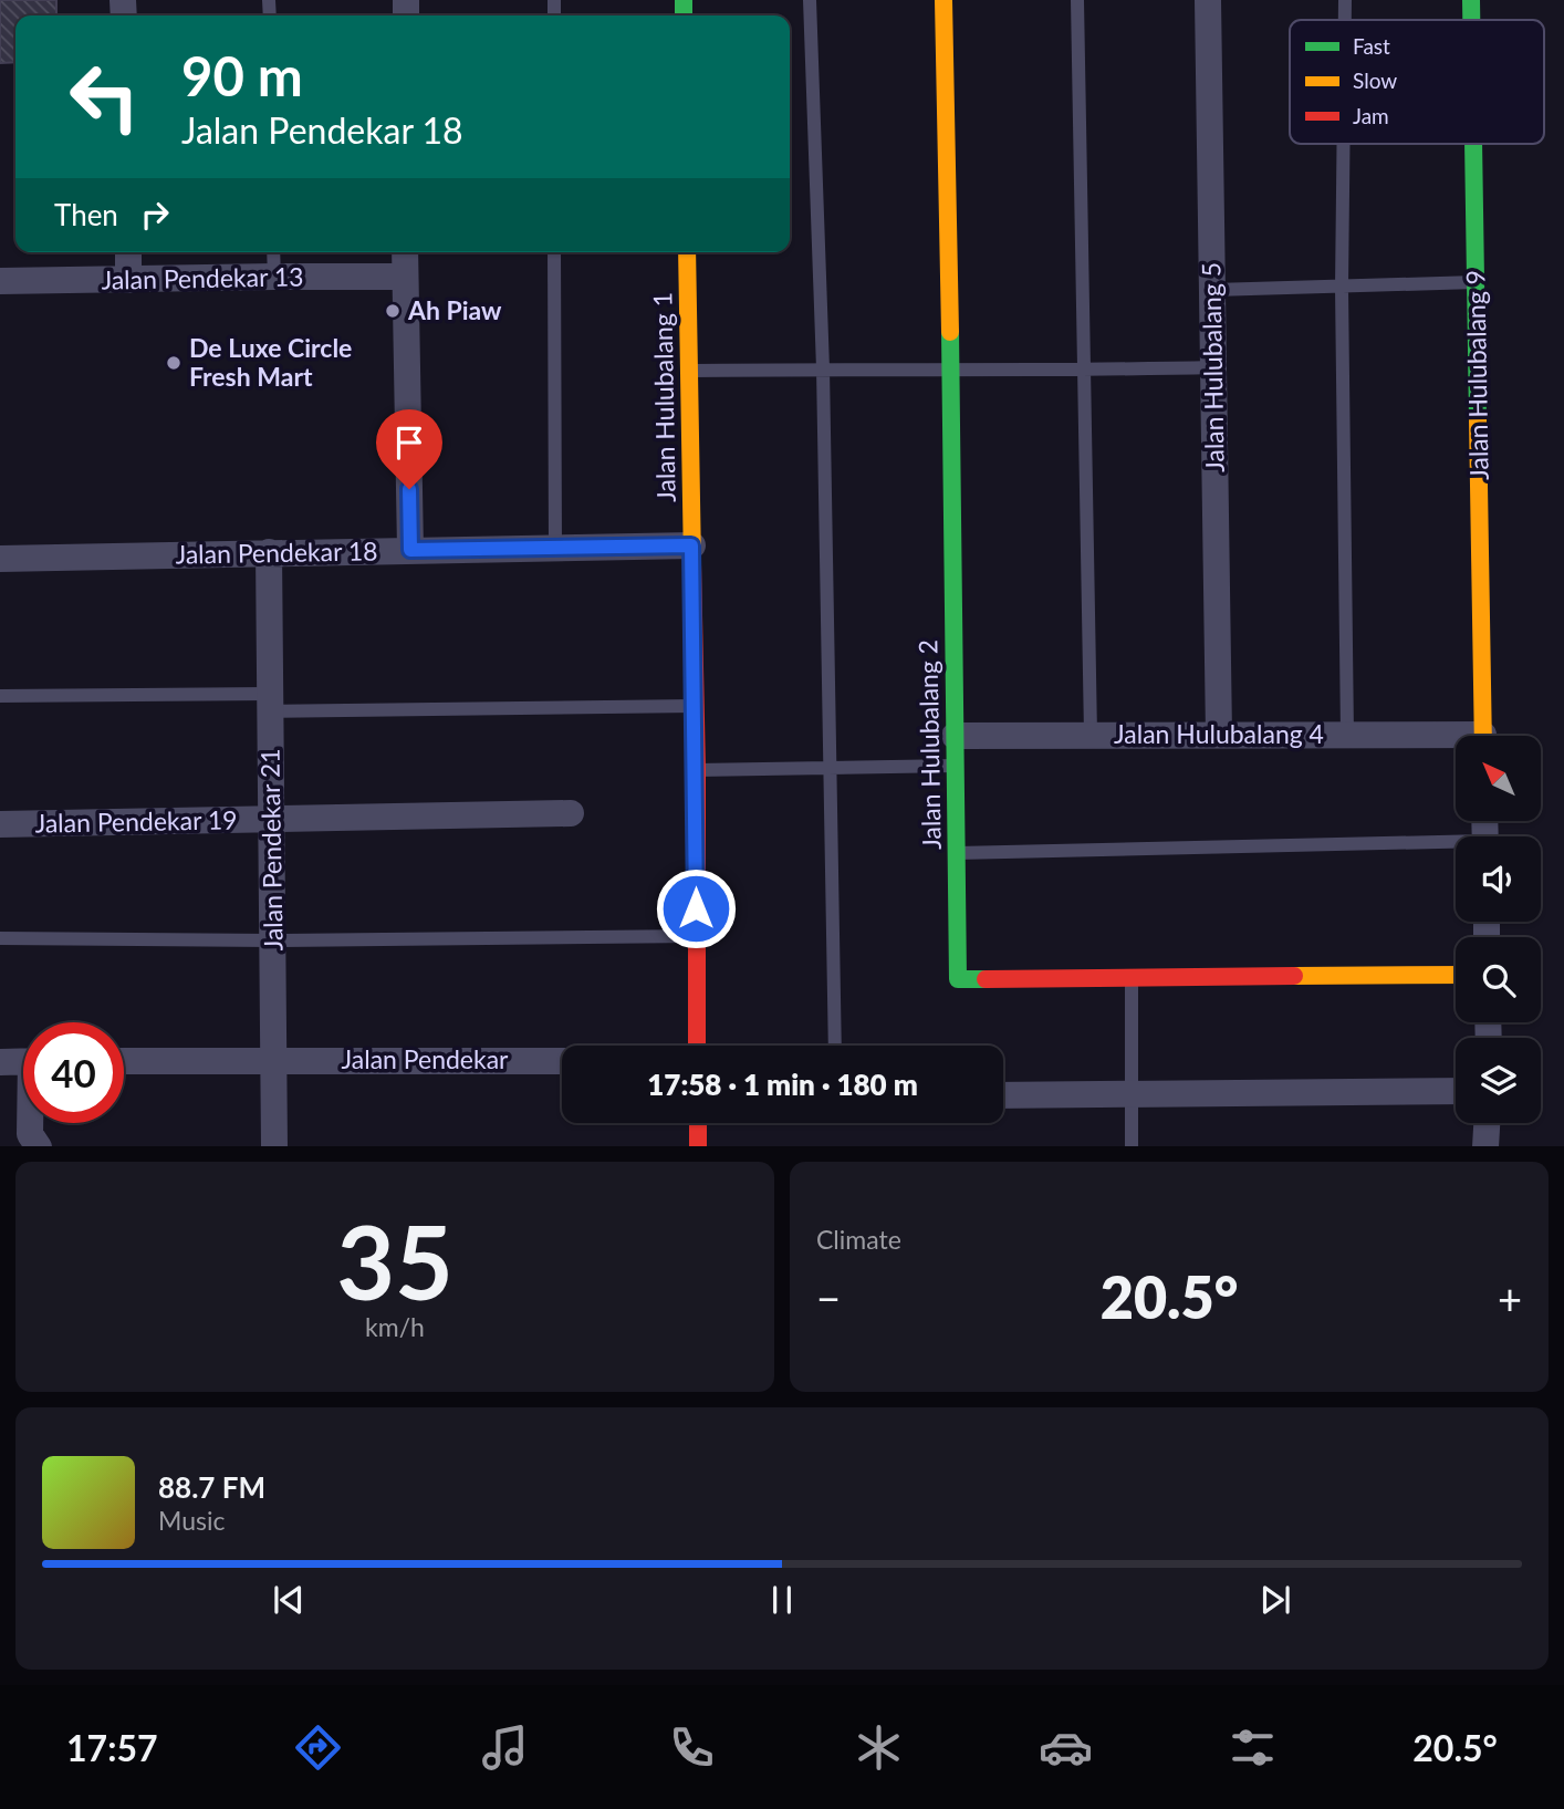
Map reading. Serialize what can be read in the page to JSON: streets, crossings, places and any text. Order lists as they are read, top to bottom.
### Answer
{
  "streets": {
    "street": [
      "Jalan Pendekar 13",
      "Jalan Hulubalang 5",
      "Jalan Hulubalang 9",
      "Jalan Hulubalang 1",
      "Jalan Pendekar 18",
      "Jalan Hulubalang 4",
      "Jalan Hulubalang 2",
      "Jalan Pendekar 19",
      "Jalan Pendekar 21",
      "Jalan Pendekar"
    ]
  },
  "crossings": [
    ["Jalan Hulubalang 5", "Jalan Hulubalang 4"],
    ["Jalan Hulubalang 1", "Jalan Pendekar 18"],
    ["Jalan Pendekar 18", "Jalan Pendekar 21"],
    ["Jalan Hulubalang 4", "Jalan Hulubalang 2"],
    ["Jalan Pendekar 19", "Jalan Pendekar 21"],
    ["Jalan Pendekar 21", "Jalan Pendekar"]
  ],
  "places": ["Ah Piaw", "De Luxe Circle Fresh Mart"],
  "legend": ["Fast", "Slow", "Jam"],
  "north": "top left",
  "page": {
    "turn": ["90 m", "Jalan Pendekar 18"],
    "then": "Then",
    "limit": "40",
    "trip": "17:58 · 1 min · 180 m",
    "tile": [
      ["35", "km/h"],
      "Climate"
    ],
    "heat": ["−", "20.5°", "+"],
    "song": ["88.7 FM", "Music"],
    "tabs": ["17:57", "20.5°"]
  }
}
